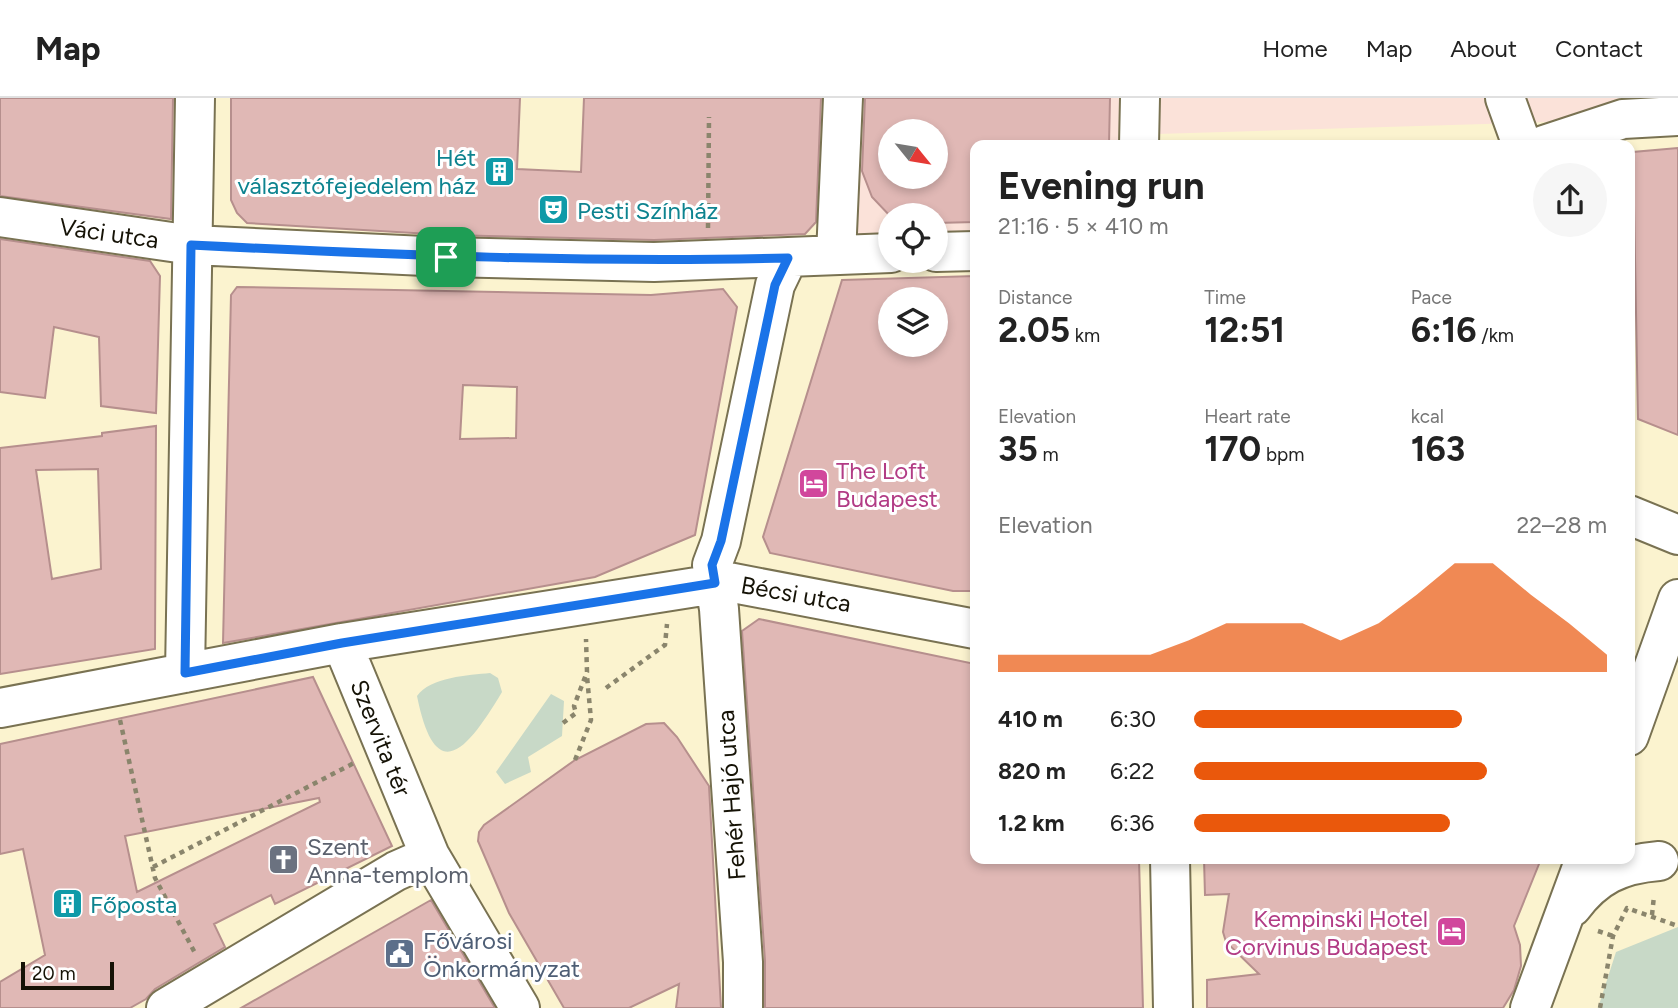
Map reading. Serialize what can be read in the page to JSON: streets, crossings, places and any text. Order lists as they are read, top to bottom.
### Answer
{
  "streets": {
    "street": [
      "Váci utca",
      "Bécsi utca",
      "Szervita tér",
      "Fehér Hajó utca"
    ]
  },
  "crossings": [
    ["Váci utca", "Fehér Hajó utca"],
    ["Bécsi utca", "Szervita tér"],
    ["Bécsi utca", "Fehér Hajó utca"]
  ],
  "places": {
    "building": ["Hét választófejedelem ház", "Főposta"],
    "theatre": ["Pesti Színház"],
    "hotel": ["The Loft Budapest", "Kempinski Hotel Corvinus Budapest"],
    "church": ["Szent Anna-templom"],
    "public building": ["Fővárosi Önkormányzat"]
  },
  "scale_bar": "20 m",
  "north": "bottom right",
  "page": {
    "header": "Map",
    "nav": [
      "Home",
      "Map",
      "About",
      "Contact"
    ],
    "heading": ["Evening run", "21:16 · 5 × 410 m"],
    "stats": [
      ["Distance", "2.05 km"],
      ["Time", "12:51"],
      ["Pace", "6:16 /km"],
      ["Elevation", "35 m"],
      ["Heart rate", "170 bpm"],
      ["kcal", "163"]
    ],
    "chart": ["Elevation", "22–28 m"],
    "list": [
      {
        "name": "410 m",
        "note": "6:30"
      },
      {
        "name": "820 m",
        "note": "6:22"
      },
      {
        "name": "1.2 km",
        "note": "6:36"
      }
    ],
    "scale": "20 m"
  }
}
